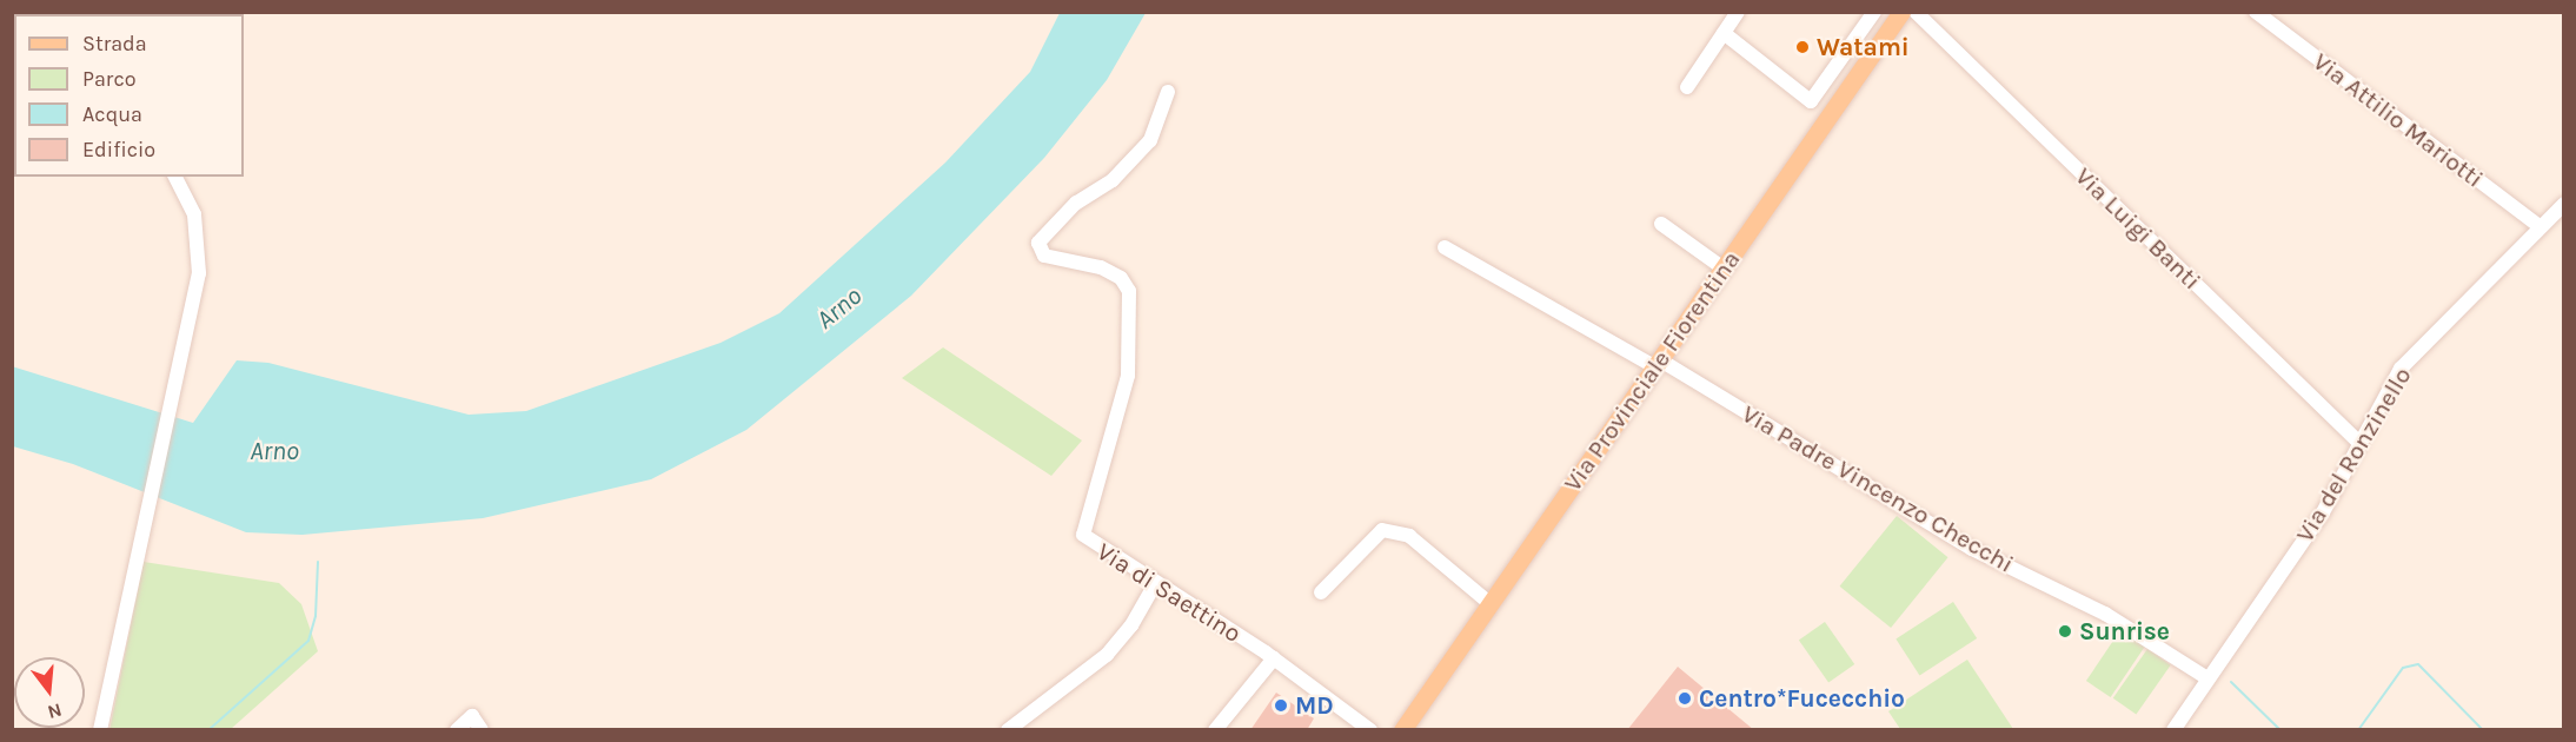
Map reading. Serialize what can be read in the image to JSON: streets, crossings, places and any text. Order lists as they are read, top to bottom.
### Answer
{
  "streets": {
    "main road": ["Via Provinciale Fiorentina"],
    "street": [
      "Via Attilio Mariotti",
      "Via Luigi Banti",
      "Via del Ronzinello",
      "Via Padre Vincenzo Checchi",
      "Via di Saettino"
    ]
  },
  "crossings": [
    ["Via Attilio Mariotti", "Via del Ronzinello"],
    ["Via Luigi Banti", "Via del Ronzinello"],
    ["Via Provinciale Fiorentina", "Via Padre Vincenzo Checchi"],
    ["Via del Ronzinello", "Via Padre Vincenzo Checchi"]
  ],
  "water": ["Arno"],
  "places": [
    "Watami",
    "Sunrise",
    "Centro*Fucecchio",
    "MD"
  ],
  "legend": [
    "Strada",
    "Parco",
    "Acqua",
    "Edificio"
  ],
  "north": "bottom"
}
